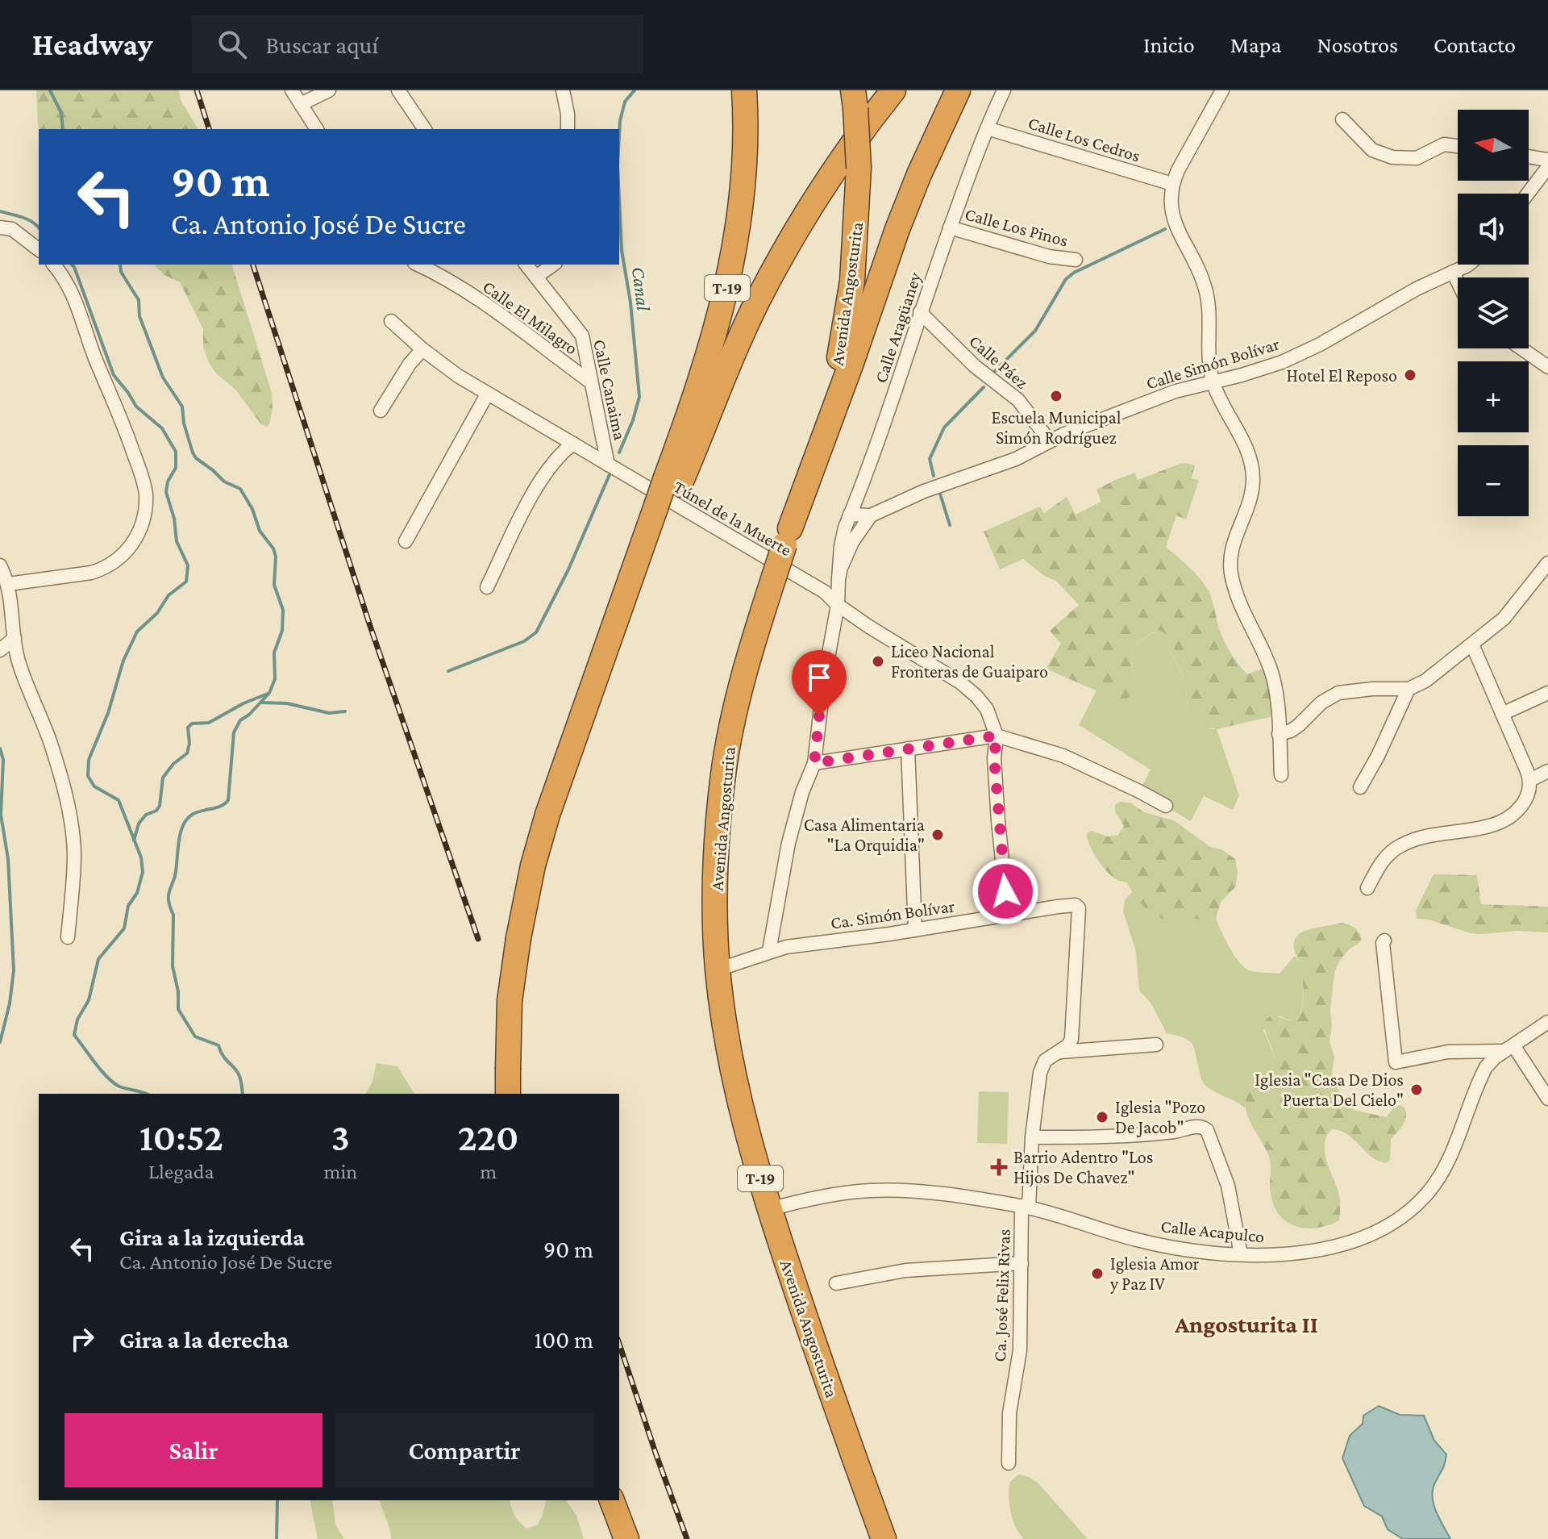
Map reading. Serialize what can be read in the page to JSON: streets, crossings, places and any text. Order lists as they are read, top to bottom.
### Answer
{
  "streets": {
    "highway": ["T-19", "Avenida Angosturita"],
    "street": [
      "Calle Los Cedros",
      "Calle Los Pinos",
      "Calle El Milagro",
      "Calle Aragüaney",
      "Calle Páez",
      "Calle Simón Bolívar",
      "Calle Canaima",
      "Túnel de la Muerte",
      "Ca. Simón Bolívar",
      "Calle Acapulco",
      "Ca. José Felix Rivas"
    ]
  },
  "crossings": [
    ["Calle Los Cedros", "Calle Aragüaney"],
    ["Calle Los Pinos", "Calle Aragüaney"],
    ["Avenida Angosturita", "Ca. Simón Bolívar"],
    ["Avenida Angosturita", "Calle Acapulco"],
    ["Calle El Milagro", "Calle Canaima"],
    ["Calle Aragüaney", "Calle Páez"],
    ["Calle Aragüaney", "Túnel de la Muerte"],
    ["Calle Páez", "Calle Simón Bolívar"],
    ["Calle Canaima", "Túnel de la Muerte"],
    ["Ca. Simón Bolívar", "Ca. José Felix Rivas"],
    ["Calle Acapulco", "Ca. José Felix Rivas"]
  ],
  "districts": ["Angosturita II"],
  "water": ["Canal"],
  "places": {
    "other": [
      "Hotel El Reposo",
      "Escuela Municipal Simón Rodríguez",
      "Liceo Nacional Fronteras de Guaiparo",
      "Casa Alimentaria \"La Orquidia\"",
      "Iglesia \"Casa De Dios Puerta Del Cielo\"",
      "Iglesia \"Pozo De Jacob\"",
      "Iglesia Amor y Paz IV"
    ],
    "health": ["Barrio Adentro \"Los Hijos De Chavez\""]
  },
  "north": "left",
  "page": {
    "header": "Headway",
    "search": "Buscar aquí",
    "nav": [
      "Inicio",
      "Mapa",
      "Nosotros",
      "Contacto"
    ],
    "map_buttons": ["+", "−"],
    "turn": ["90 m", "Ca. Antonio José De Sucre"],
    "eta": [
      "10:52",
      "Llegada",
      "3",
      "min",
      "220",
      "m"
    ],
    "list": [
      {
        "name": "Gira a la izquierda",
        "note": "Ca. Antonio José De Sucre",
        "value": "90 m"
      },
      {
        "name": "Gira a la derecha",
        "value": "100 m"
      }
    ],
    "buttons": ["Salir", "Compartir"]
  }
}
